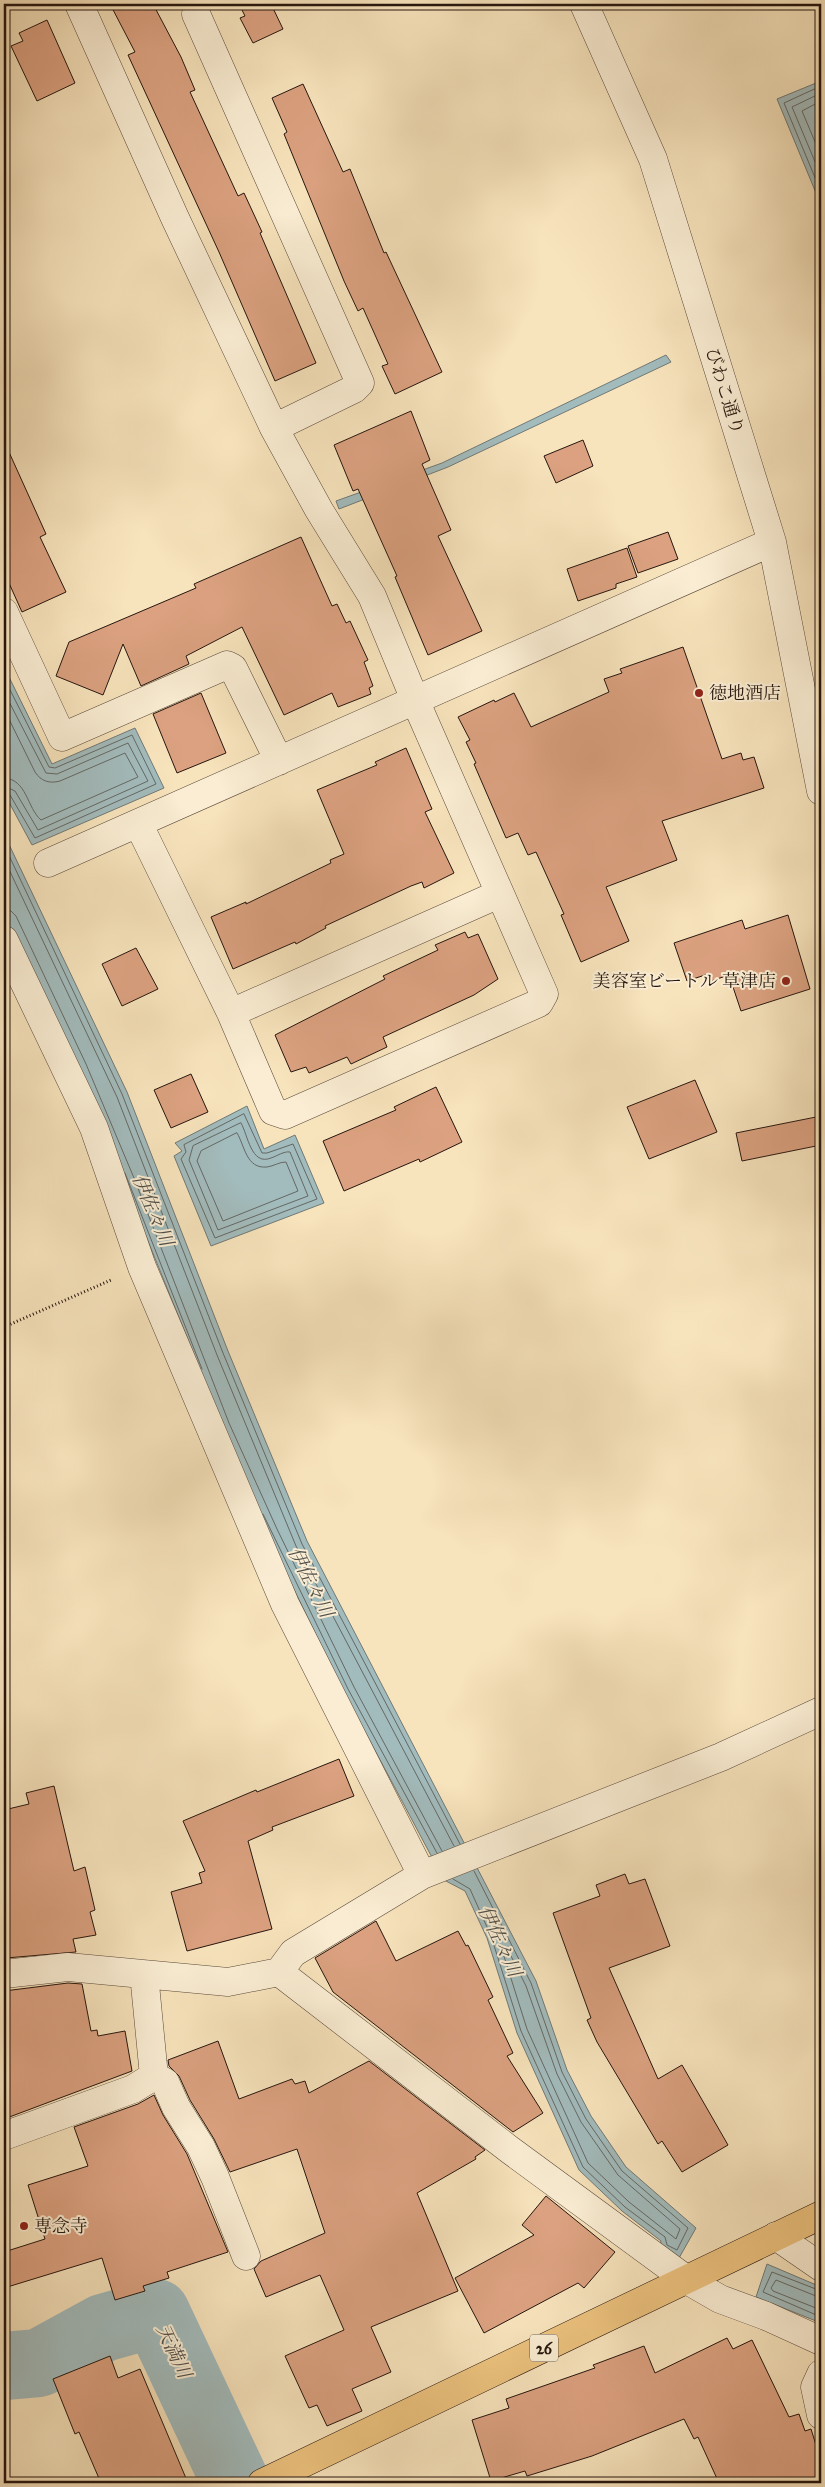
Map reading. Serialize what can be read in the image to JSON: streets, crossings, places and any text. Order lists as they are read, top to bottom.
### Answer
{
  "streets": {
    "main road": ["26"],
    "street": ["びわこ通り"]
  },
  "water": ["伊佐々川", "天満川"],
  "places": ["徳地酒店", "美容室ビートル 草津店", "専念寺"]
}
